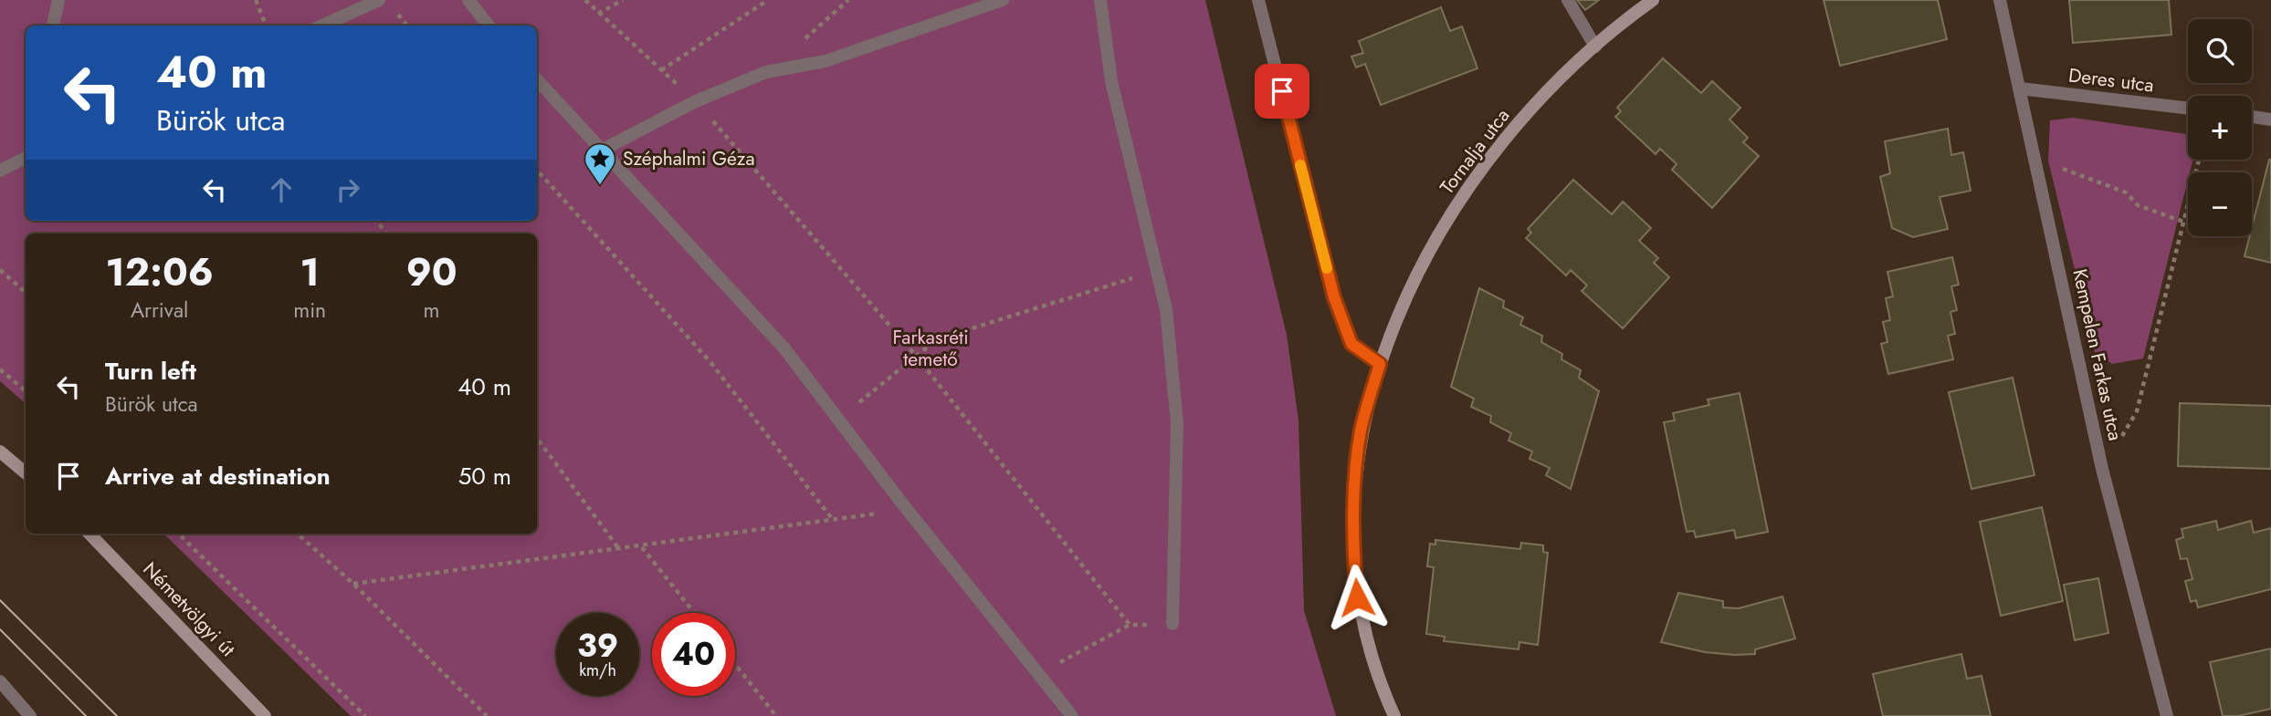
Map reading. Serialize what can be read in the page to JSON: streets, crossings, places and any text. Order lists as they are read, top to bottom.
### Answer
{
  "streets": {
    "street": [
      "Deres utca",
      "Tornalja utca",
      "Kempelen Farkas utca",
      "Németvölgyi út"
    ]
  },
  "crossings": [
    ["Deres utca", "Kempelen Farkas utca"]
  ],
  "parks": ["Farkasréti temető"],
  "places": {
    "place": ["Széphalmi Géza"]
  },
  "page": {
    "map_buttons": ["+", "−"],
    "turn": ["40 m", "Bürök utca"],
    "eta": [
      "12:06",
      "Arrival",
      "1",
      "min",
      "90",
      "m"
    ],
    "list": [
      {
        "name": "Turn left",
        "note": "Bürök utca",
        "value": "40 m"
      },
      {
        "name": "Arrive at destination",
        "value": "50 m"
      }
    ],
    "speed": "39 km/h",
    "limit": "40"
  }
}
